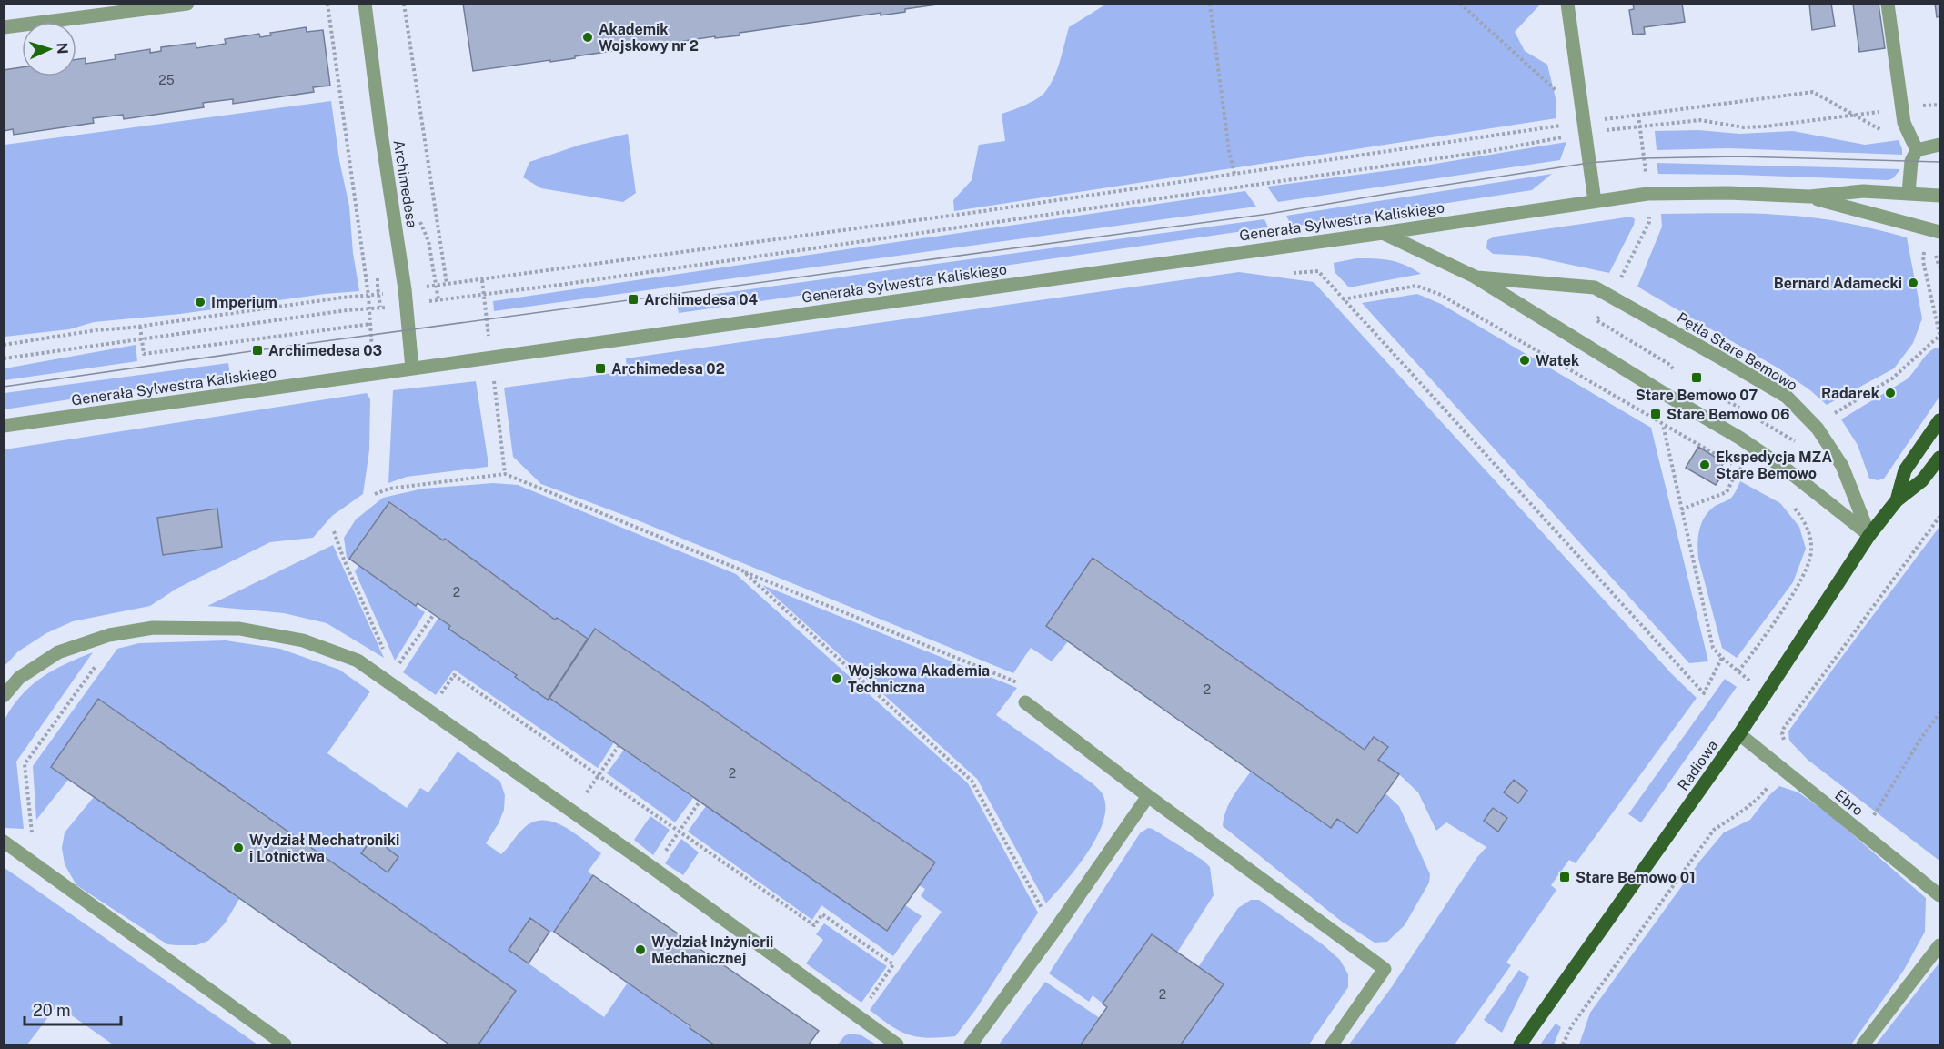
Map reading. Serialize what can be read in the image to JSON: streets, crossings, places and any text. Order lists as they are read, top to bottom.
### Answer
{
  "streets": {
    "main road": ["Radiowa"],
    "street": [
      "Archimedesa",
      "Generała Sylwestra Kaliskiego",
      "Pętla Stare Bemowo",
      "Ebro"
    ]
  },
  "crossings": [
    ["Archimedesa", "Generała Sylwestra Kaliskiego"],
    ["Generała Sylwestra Kaliskiego", "Pętla Stare Bemowo"],
    ["Pętla Stare Bemowo", "Radiowa"],
    ["Radiowa", "Ebro"]
  ],
  "places": {
    "other": [
      "Akademik Wojskowy nr 2",
      "Bernard Adamecki",
      "Imperium",
      "Watek",
      "Radarek",
      "Ekspedycja MZA Stare Bemowo",
      "Wojskowa Akademia Techniczna",
      "Wydział Mechatroniki i Lotnictwa",
      "Wydział Inżynierii Mechanicznej"
    ],
    "transit": [
      "Archimedesa 04",
      "Archimedesa 03",
      "Archimedesa 02",
      "Stare Bemowo 07",
      "Stare Bemowo 06",
      "Stare Bemowo 01"
    ]
  },
  "house_numbers": [
    "25",
    "2",
    "2",
    "2",
    "2"
  ],
  "scale_bar": "20 m",
  "north": "right"
}
